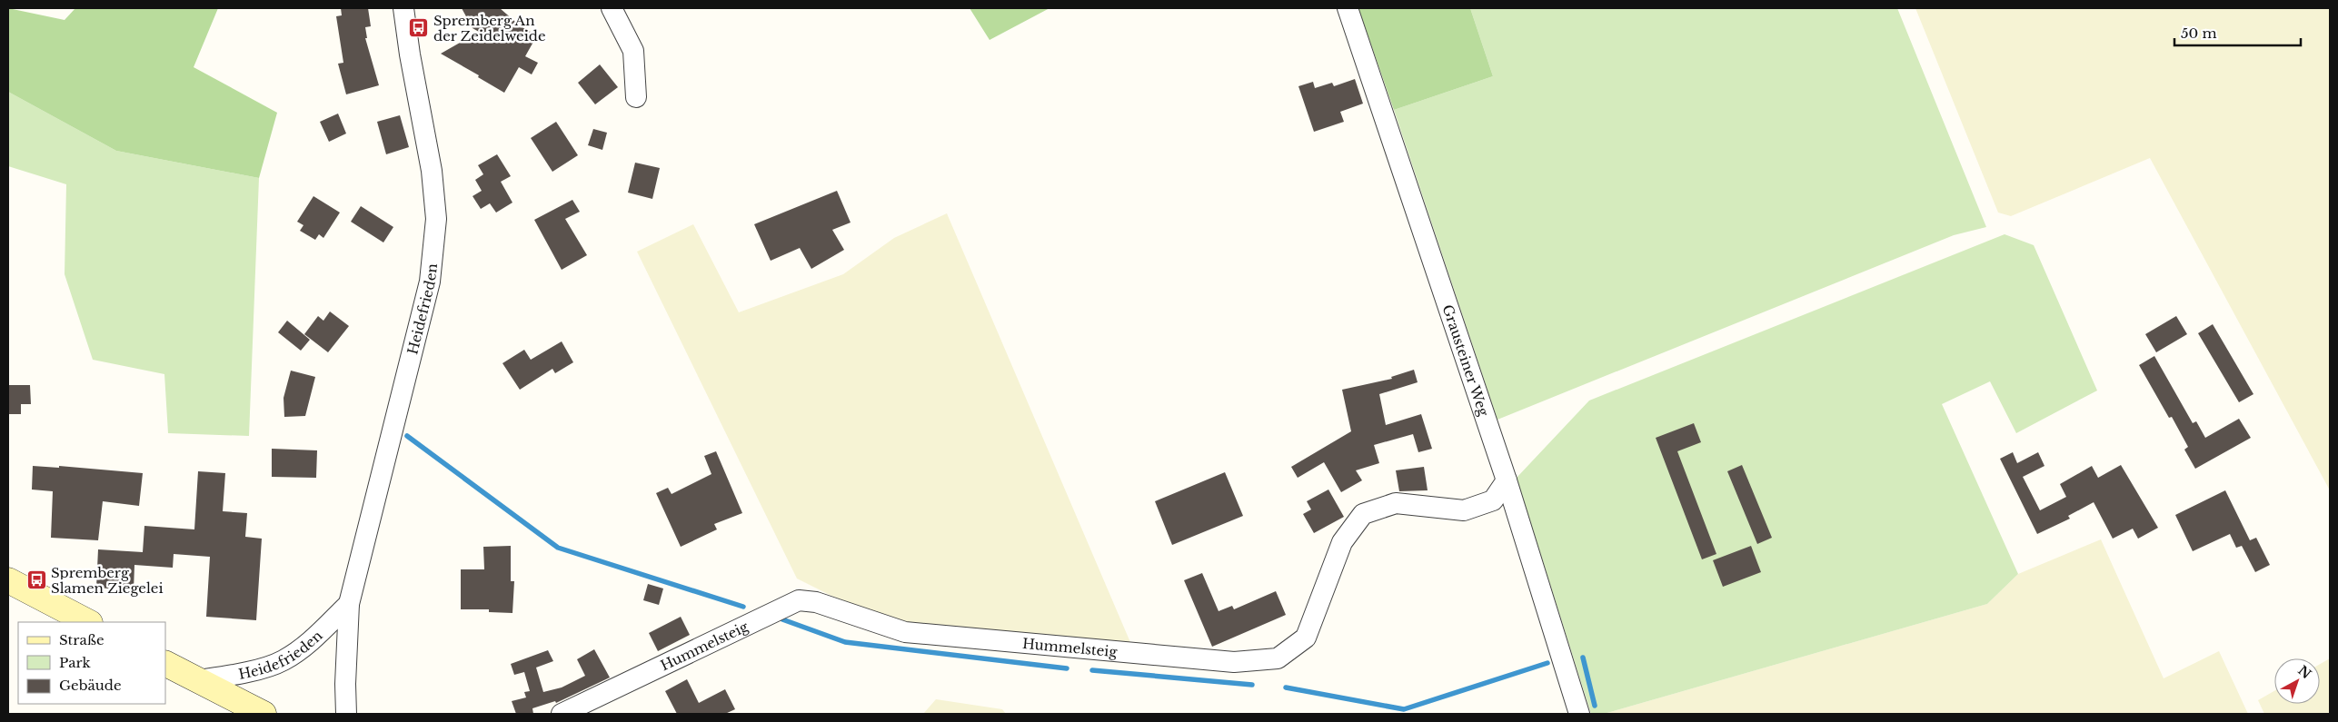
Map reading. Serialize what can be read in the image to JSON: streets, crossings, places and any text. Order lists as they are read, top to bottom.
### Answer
{
  "streets": {
    "street": ["Heidefrieden", "Grausteiner Weg", "Hummelsteig"]
  },
  "crossings": [
    ["Grausteiner Weg", "Hummelsteig"]
  ],
  "places": {
    "bus stop": ["Spremberg An der Zeidelweide", "Spremberg Slamen Ziegelei"]
  },
  "legend": ["Straße", "Park", "Gebäude"],
  "scale_bar": "50 m",
  "north": "top right"
}
